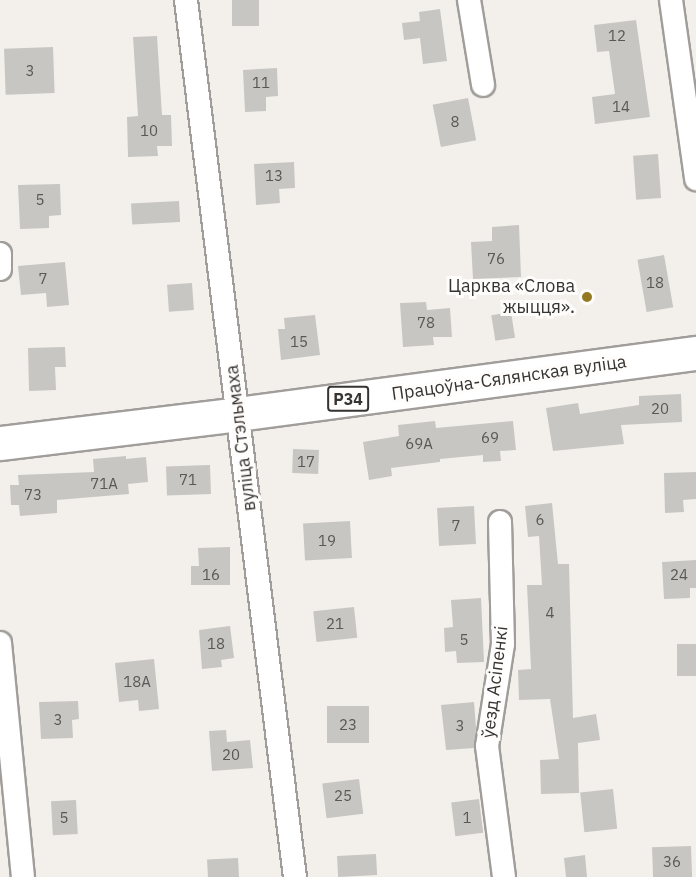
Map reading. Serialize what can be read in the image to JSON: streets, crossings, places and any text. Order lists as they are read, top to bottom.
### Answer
{
  "streets": {
    "main road": ["Працоўна-Сялянская вуліца", "Р34"],
    "street": ["вуліца Стэльмаха", "ўезд Асіпенкі"]
  },
  "crossings": [
    ["Працоўна-Сялянская вуліца", "вуліца Стэльмаха"]
  ],
  "places": ["Царква «Слова жыцця»."],
  "house_numbers": [
    "12",
    "3",
    "11",
    "14",
    "8",
    "10",
    "13",
    "5",
    "76",
    "7",
    "18",
    "78",
    "15",
    "20",
    "69",
    "69А",
    "17",
    "71",
    "71А",
    "73",
    "6",
    "7",
    "19",
    "16",
    "24",
    "4",
    "21",
    "5",
    "18",
    "18А",
    "3",
    "23",
    "3",
    "20",
    "25",
    "5",
    "1",
    "36"
  ]
}
